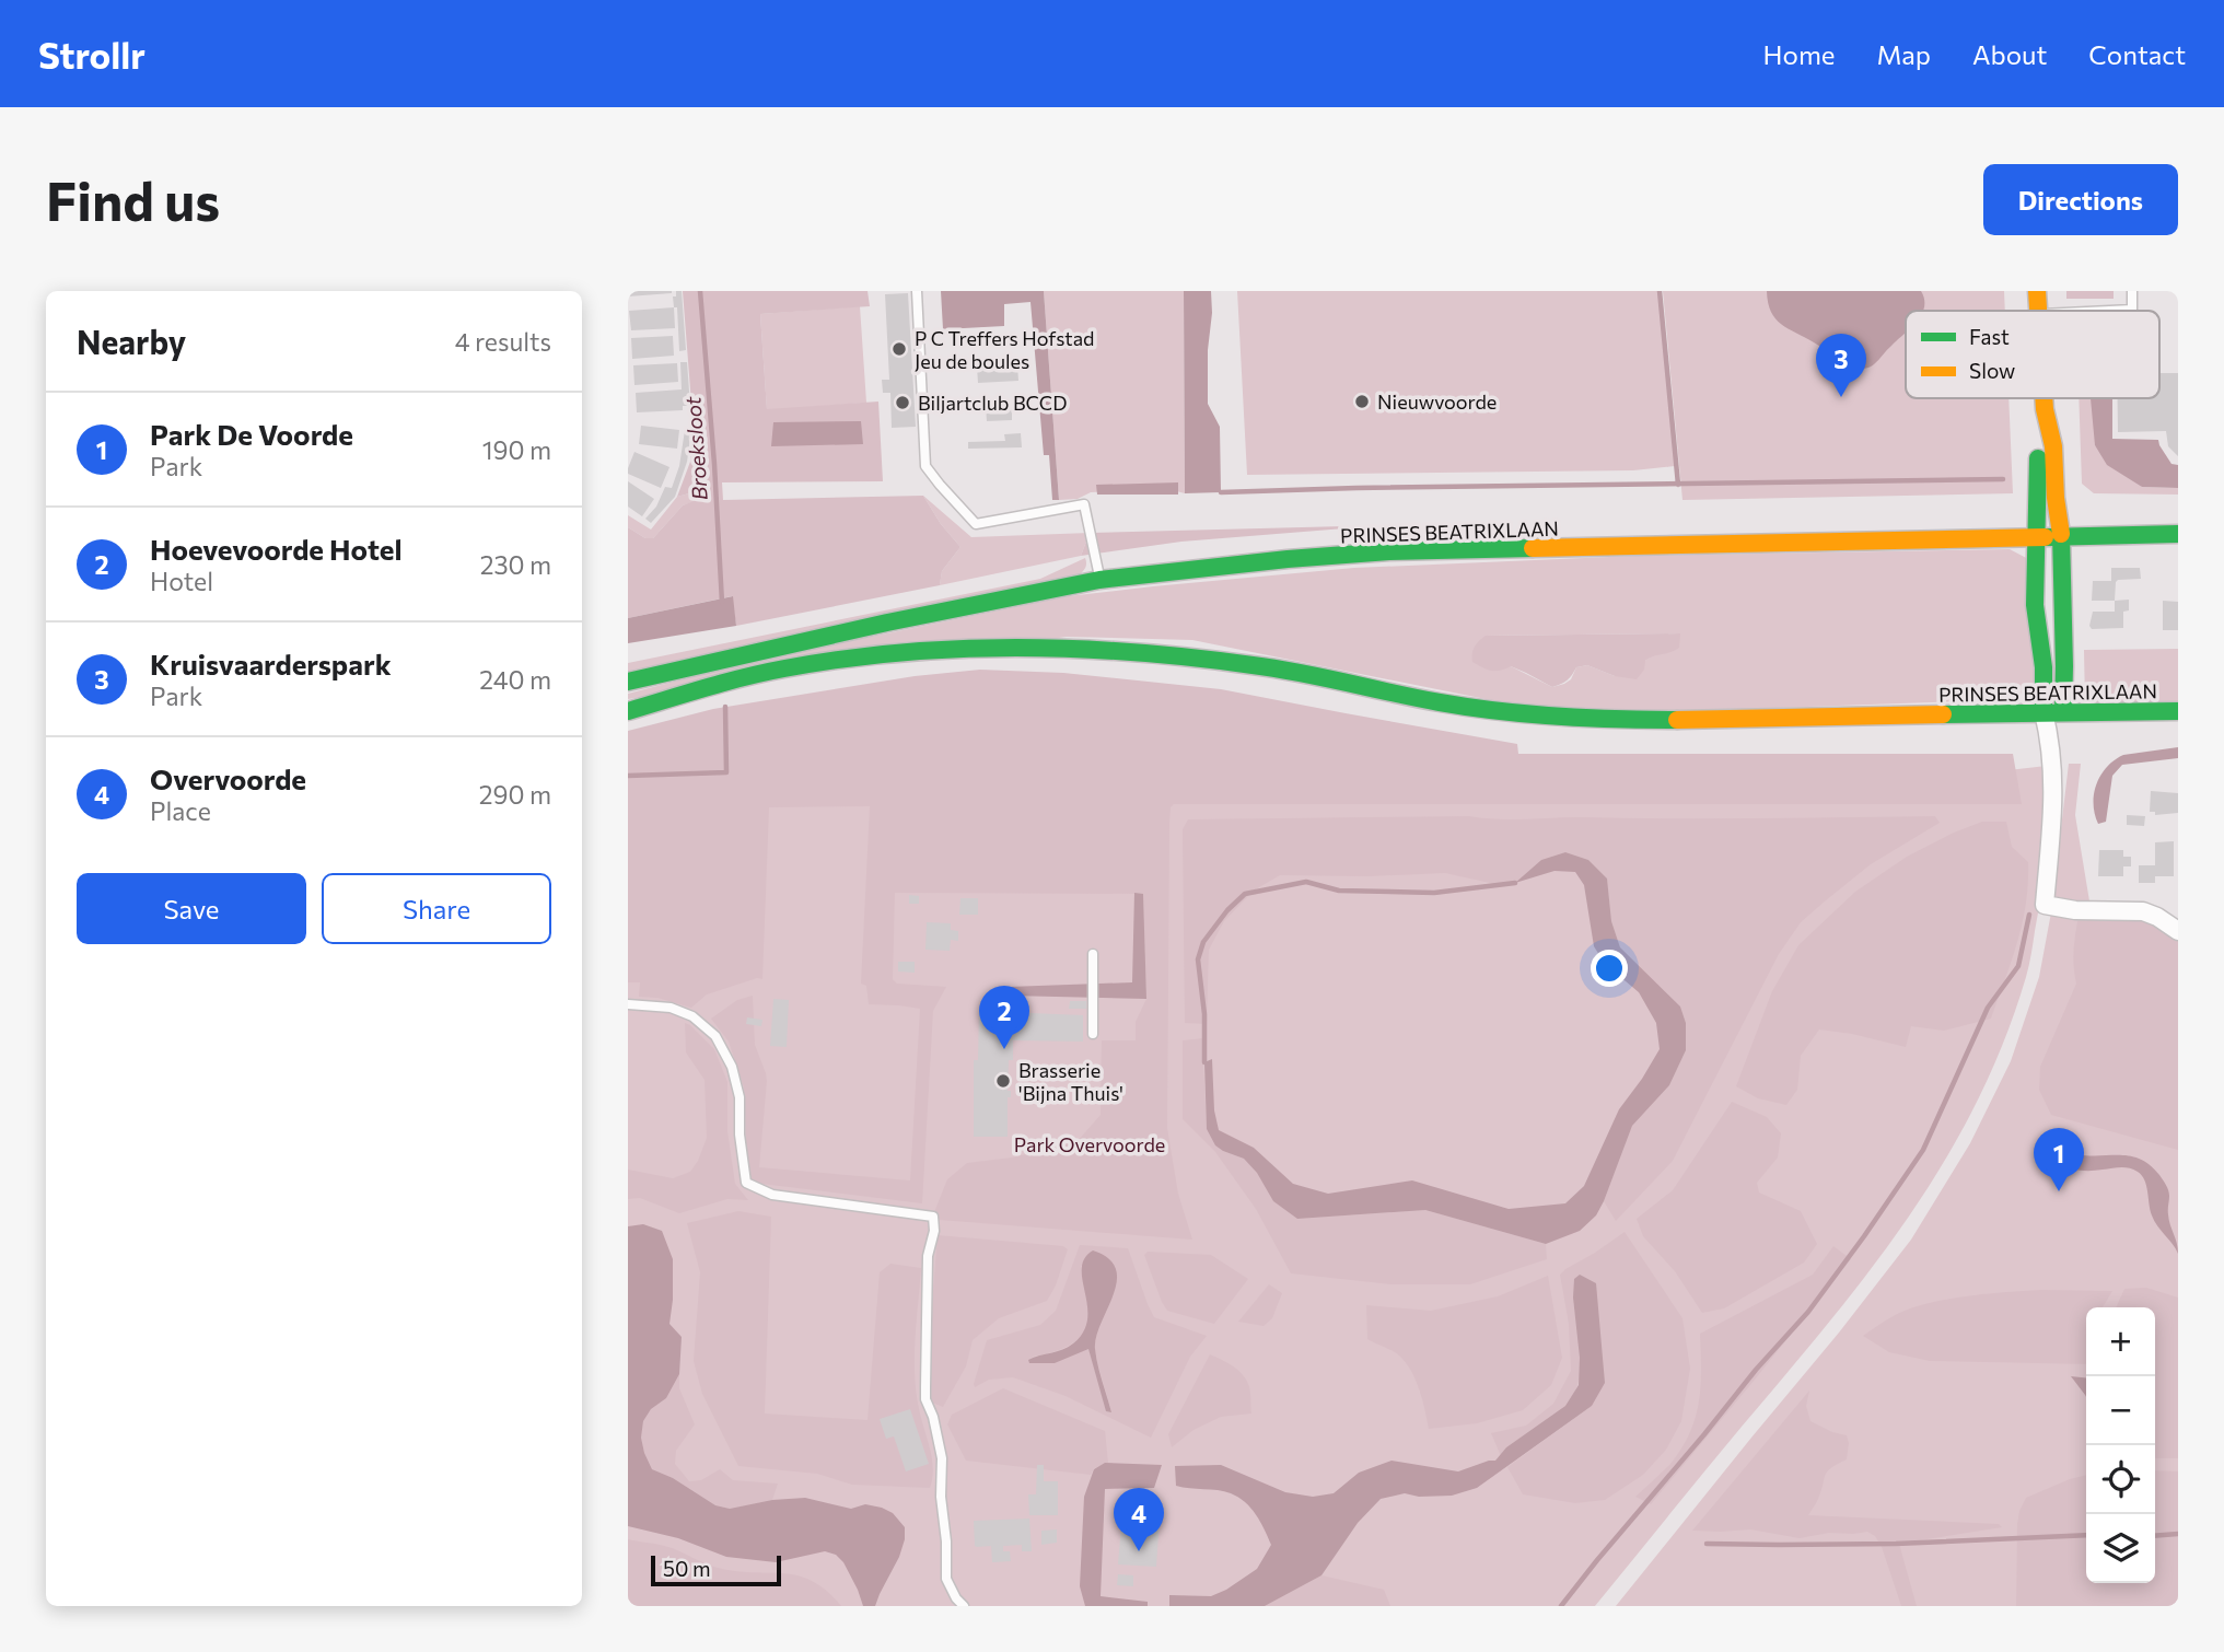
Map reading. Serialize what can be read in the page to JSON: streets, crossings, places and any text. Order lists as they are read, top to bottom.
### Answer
{
  "streets": {
    "main road": ["PRINSES BEATRIXLAAN"]
  },
  "water": ["Broeksloot"],
  "parks": ["Park Overvoorde"],
  "places": [
    "P C Treffers Hofstad Jeu de boules",
    "Nieuwvoorde",
    "Biljartclub BCCD",
    "Brasserie 'Bijna Thuis'"
  ],
  "legend": ["Fast", "Slow"],
  "scale_bar": "50 m",
  "page": {
    "header": "Strollr",
    "nav": [
      "Home",
      "Map",
      "About",
      "Contact"
    ],
    "buttons": [
      "Directions",
      ["Save", "Share"]
    ],
    "title": "Find us",
    "heading": ["Nearby", "4 results"],
    "pins": [
      "3",
      "2",
      "1",
      "4"
    ],
    "list": [
      {
        "mark": "1",
        "name": "Park De Voorde",
        "note": "Park",
        "value": "190 m"
      },
      {
        "mark": "2",
        "name": "Hoevevoorde Hotel",
        "note": "Hotel",
        "value": "230 m"
      },
      {
        "mark": "3",
        "name": "Kruisvaarderspark",
        "note": "Park",
        "value": "240 m"
      },
      {
        "mark": "4",
        "name": "Overvoorde",
        "note": "Place",
        "value": "290 m"
      }
    ],
    "map_buttons": ["+", "−"],
    "scale": "50 m"
  }
}
